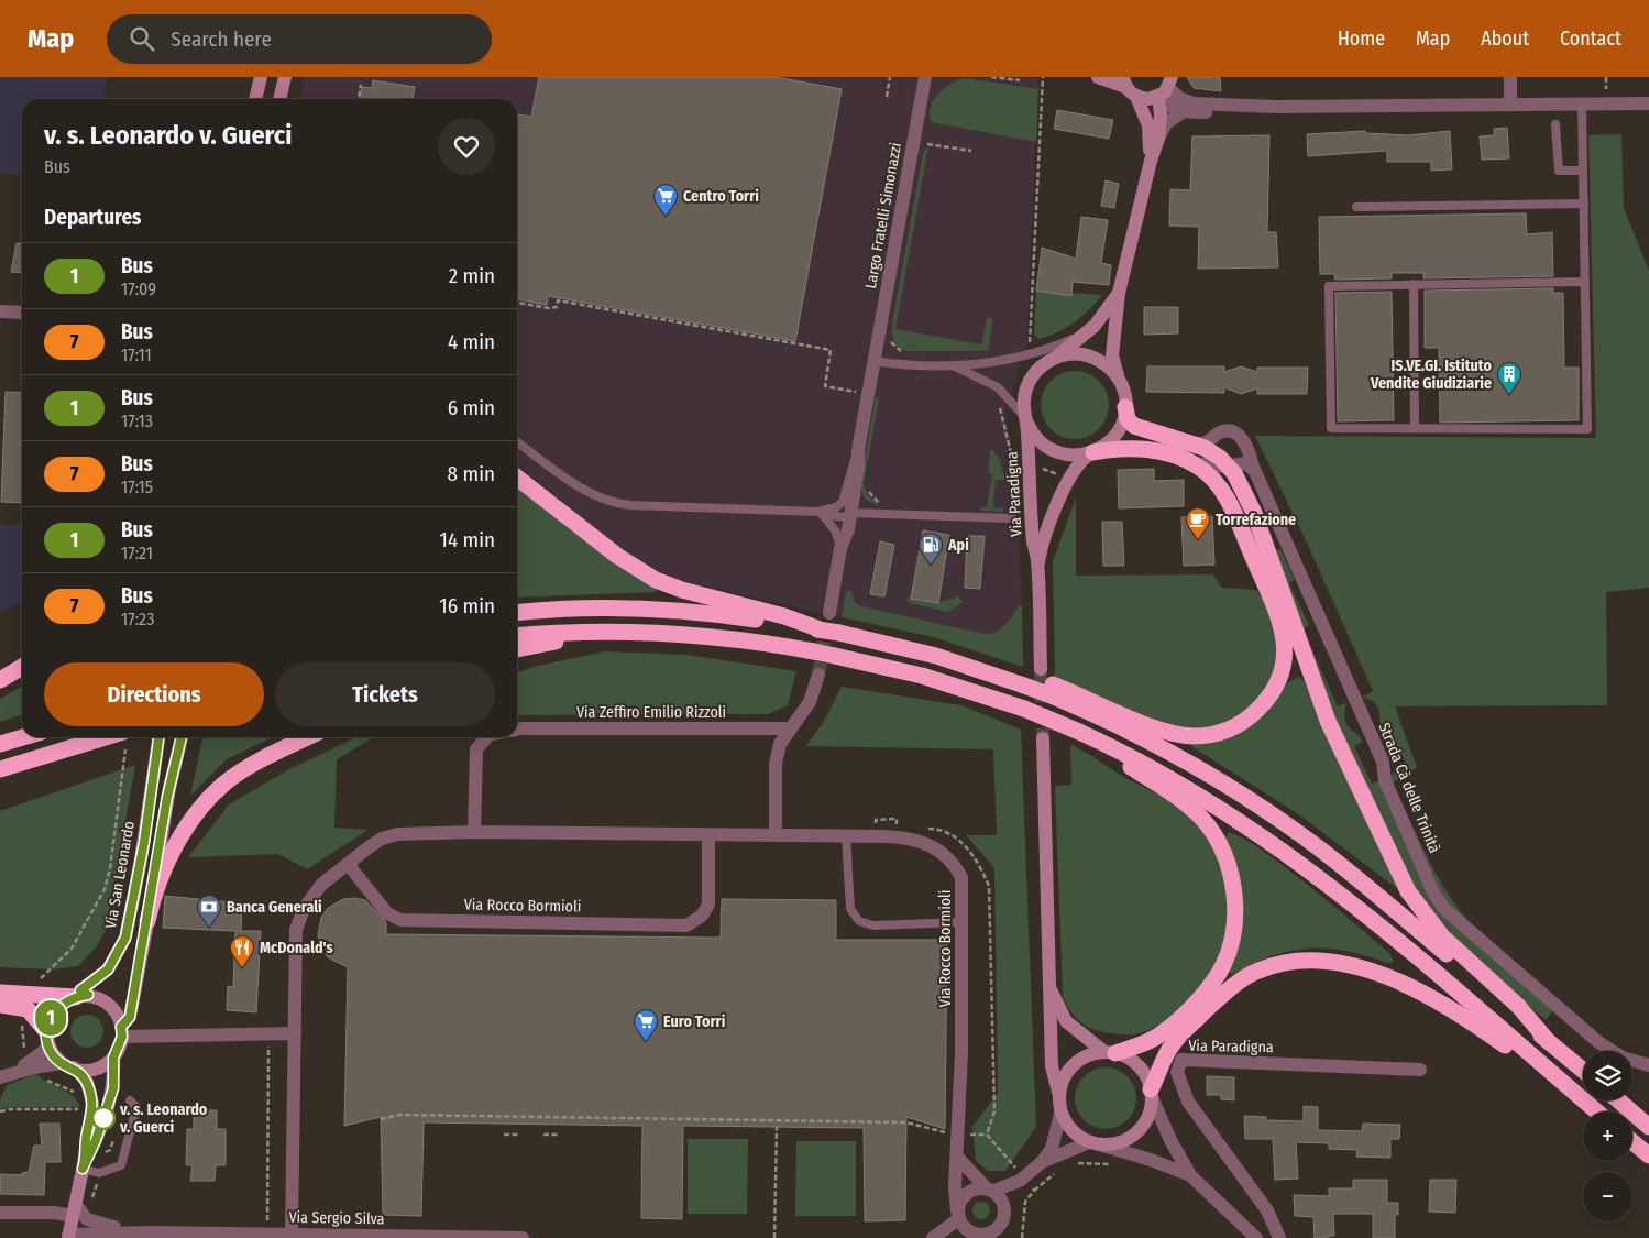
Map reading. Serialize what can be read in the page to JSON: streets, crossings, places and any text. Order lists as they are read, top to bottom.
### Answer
{
  "streets": {
    "street": [
      "Largo Fratelli Simonazzi",
      "Via Paradigna",
      "Via Zeffiro Emilio Rizzoli",
      "Strada Cà delle Trinità",
      "Via San Leonardo",
      "Via Rocco Bormioli",
      "Via Sergio Silva"
    ]
  },
  "crossings": [
    ["Via Rocco Bormioli", "Via Sergio Silva"]
  ],
  "places": {
    "supermarket": ["Centro Torri", "Euro Torri"],
    "building": ["IS.VE.GI. Istituto Vendite Giudiziarie"],
    "cafe": ["Torrefazione"],
    "fuel station": ["Api"],
    "bank": ["Banca Generali"],
    "restaurant": ["McDonald's"],
    "other": ["v. s. Leonardo v. Guerci"]
  },
  "lines": ["bus line 1"],
  "page": {
    "header": "Map",
    "search": "Search here",
    "nav": [
      "Home",
      "Map",
      "About",
      "Contact"
    ],
    "on_map": "1",
    "heading": [
      ["v. s. Leonardo v. Guerci", "Bus"],
      "Departures"
    ],
    "list": [
      {
        "mark": "1",
        "name": "Bus",
        "note": "17:09",
        "value": "2 min"
      },
      {
        "mark": "7",
        "name": "Bus",
        "note": "17:11",
        "value": "4 min"
      },
      {
        "mark": "1",
        "name": "Bus",
        "note": "17:13",
        "value": "6 min"
      },
      {
        "mark": "7",
        "name": "Bus",
        "note": "17:15",
        "value": "8 min"
      },
      {
        "mark": "1",
        "name": "Bus",
        "note": "17:21",
        "value": "14 min"
      },
      {
        "mark": "7",
        "name": "Bus",
        "note": "17:23",
        "value": "16 min"
      }
    ],
    "buttons": ["Directions", "Tickets"],
    "map_buttons": ["+", "−"]
  }
}
